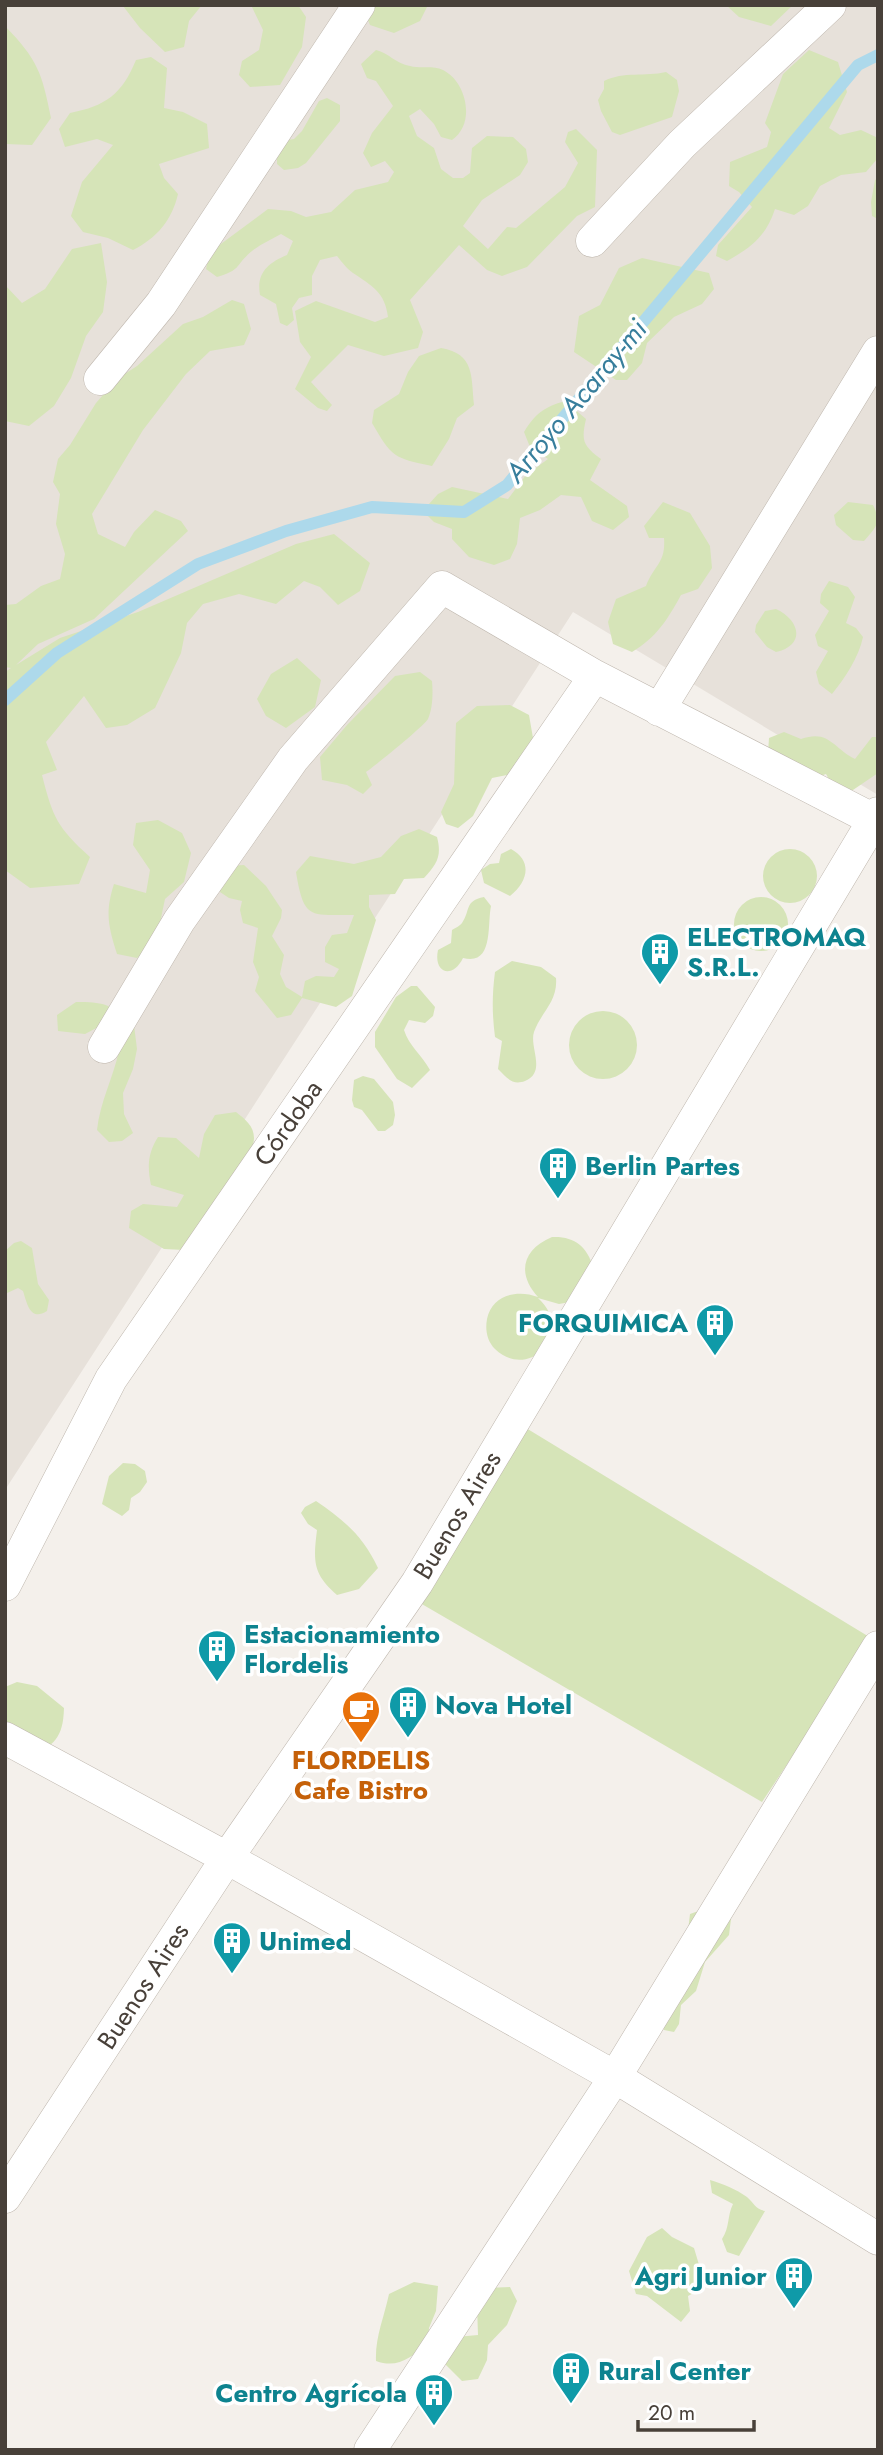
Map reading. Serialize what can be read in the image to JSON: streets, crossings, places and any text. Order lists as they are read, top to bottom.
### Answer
{
  "streets": {
    "street": ["Córdoba", "Buenos Aires"]
  },
  "water": ["Arroyo Acaray-mi"],
  "places": {
    "building": [
      "ELECTROMAQ S.R.L.",
      "Berlin Partes",
      "FORQUIMICA",
      "Estacionamiento Flordelis",
      "Nova Hotel",
      "Unimed",
      "Agri Junior",
      "Rural Center",
      "Centro Agrícola"
    ],
    "cafe": ["FLORDELIS Cafe Bistro"]
  },
  "scale_bar": "20 m"
}
